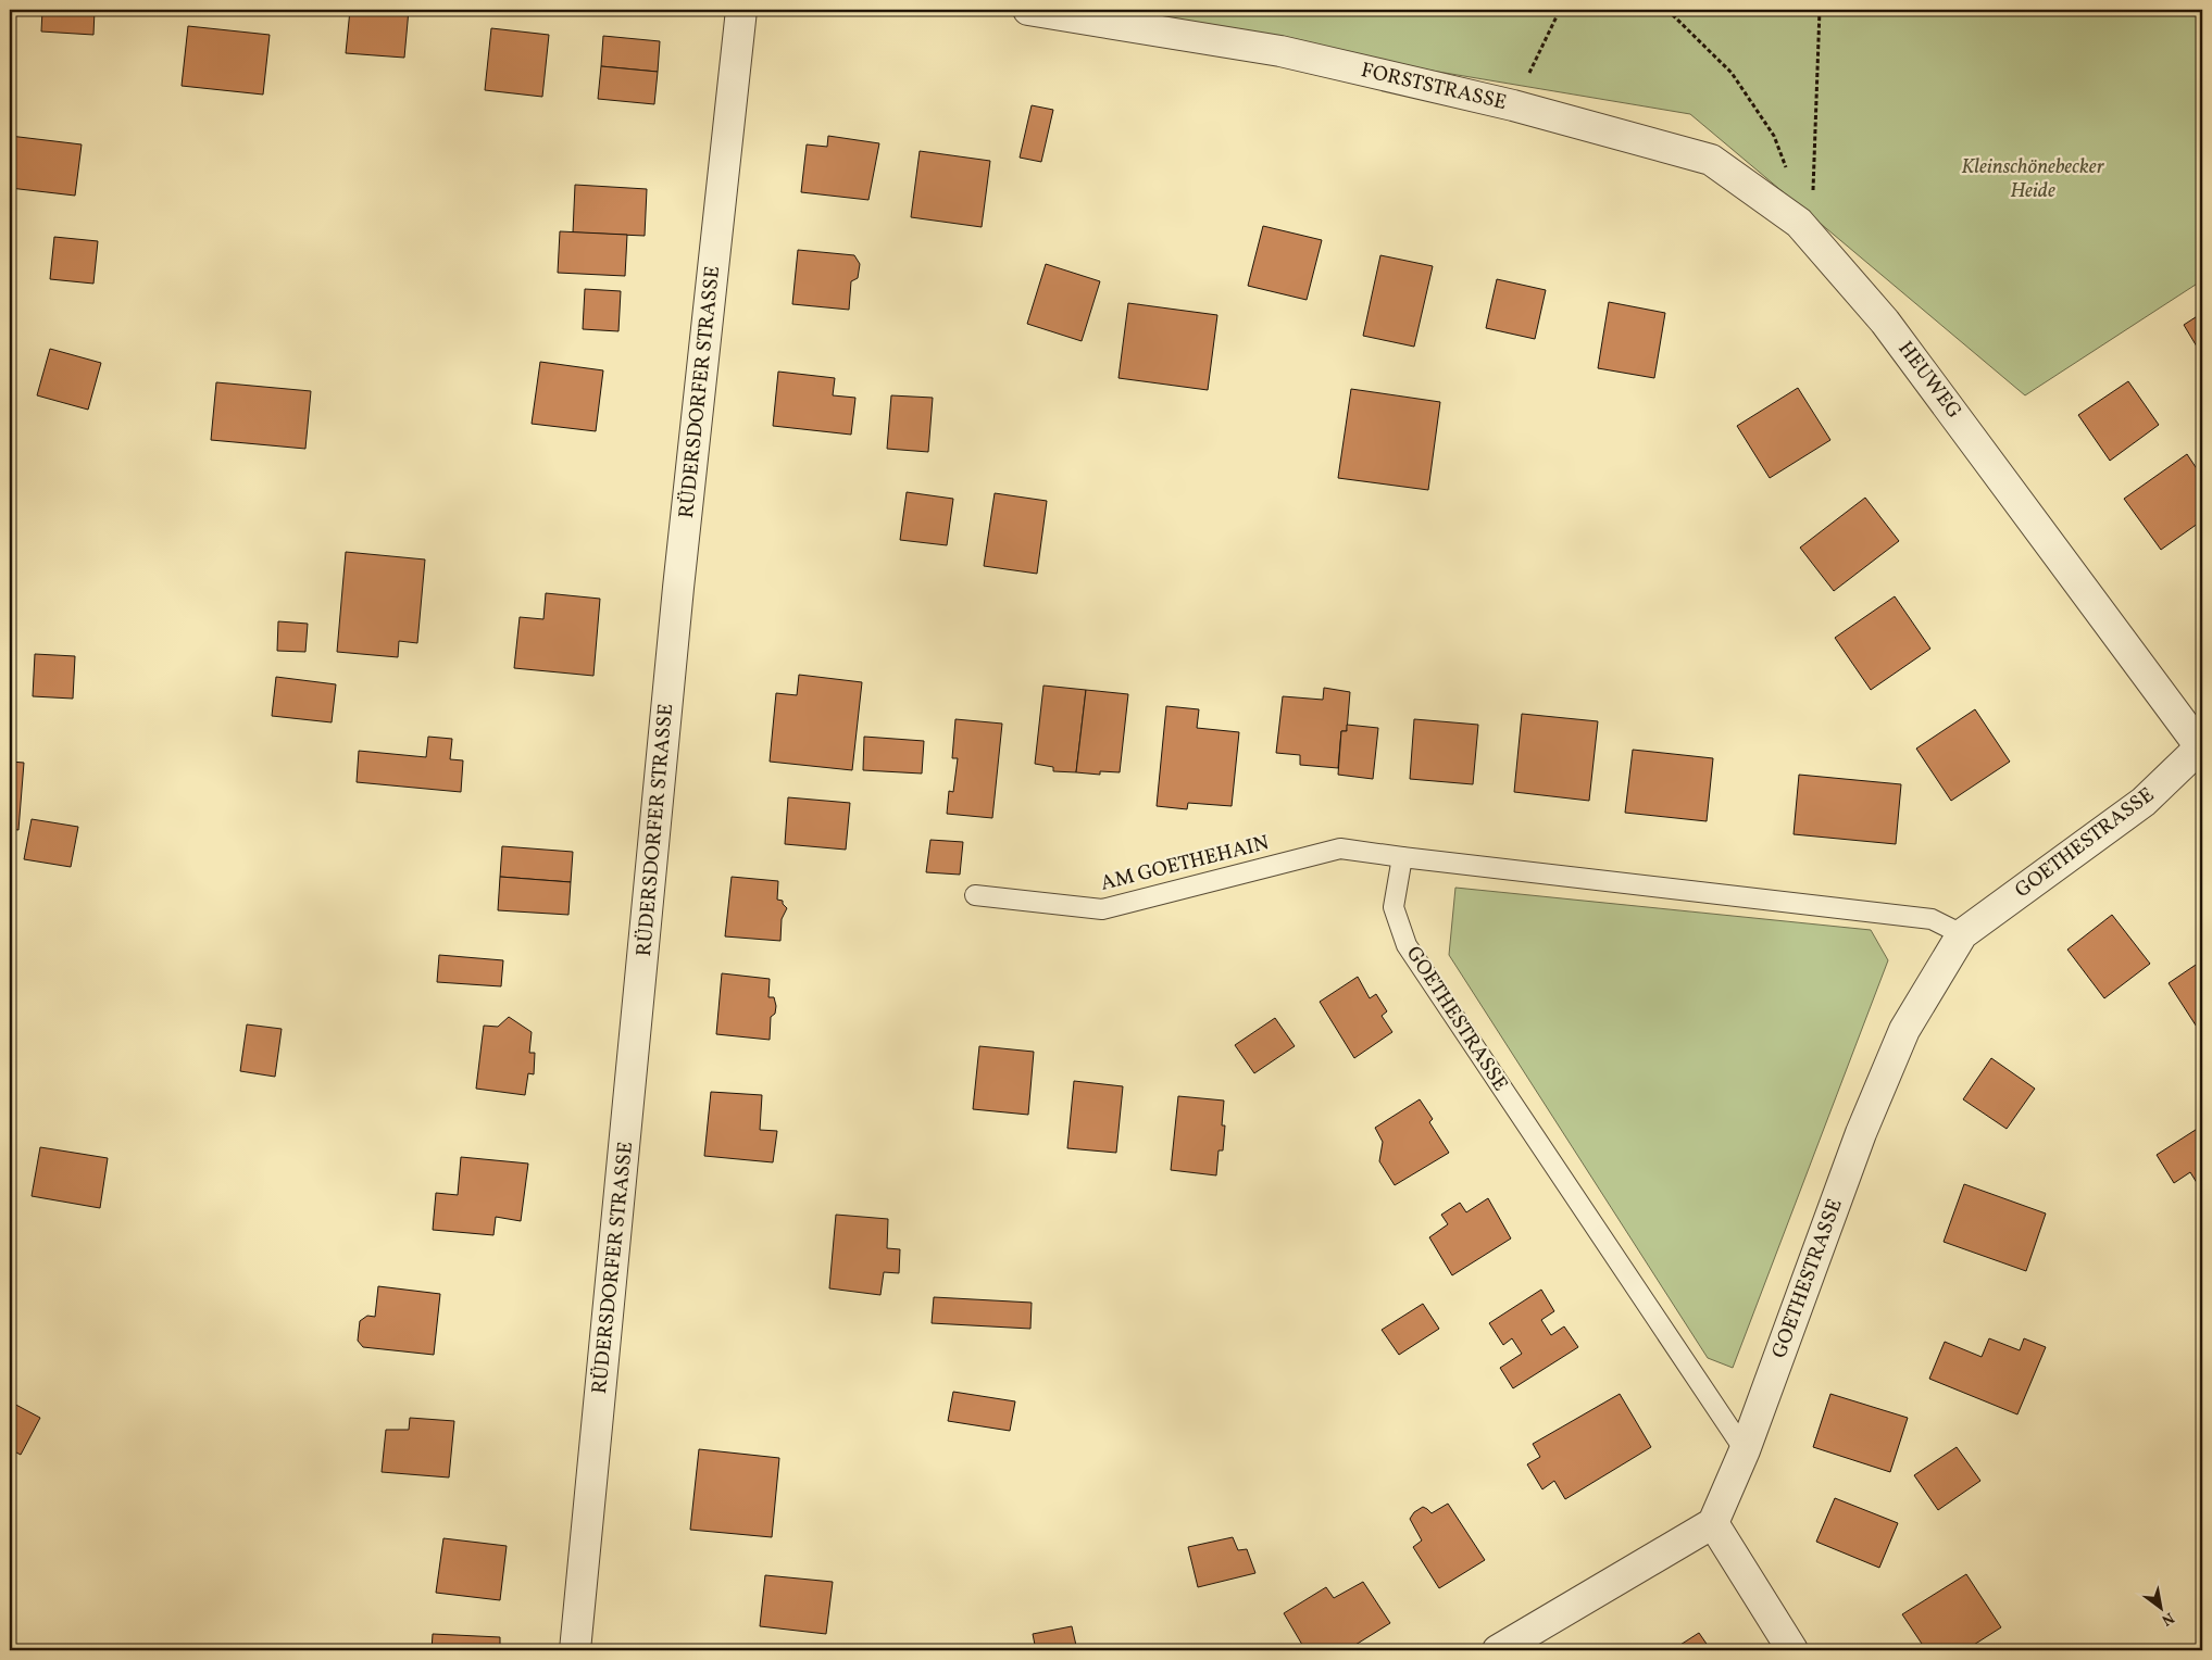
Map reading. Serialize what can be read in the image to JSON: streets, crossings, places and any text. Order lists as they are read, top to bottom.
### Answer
{
  "streets": {
    "street": [
      "FORSTSTRASSE",
      "HEUWEG",
      "RÜDERSDORFER STRASSE",
      "GOETHESTRASSE"
    ],
    "lane": ["AM GOETHEHAIN"]
  },
  "crossings": [
    ["FORSTSTRASSE", "HEUWEG"],
    ["HEUWEG", "GOETHESTRASSE"],
    ["GOETHESTRASSE", "AM GOETHEHAIN"]
  ],
  "parks": ["Kleinschönebecker Heide"],
  "north": "bottom right"
}
